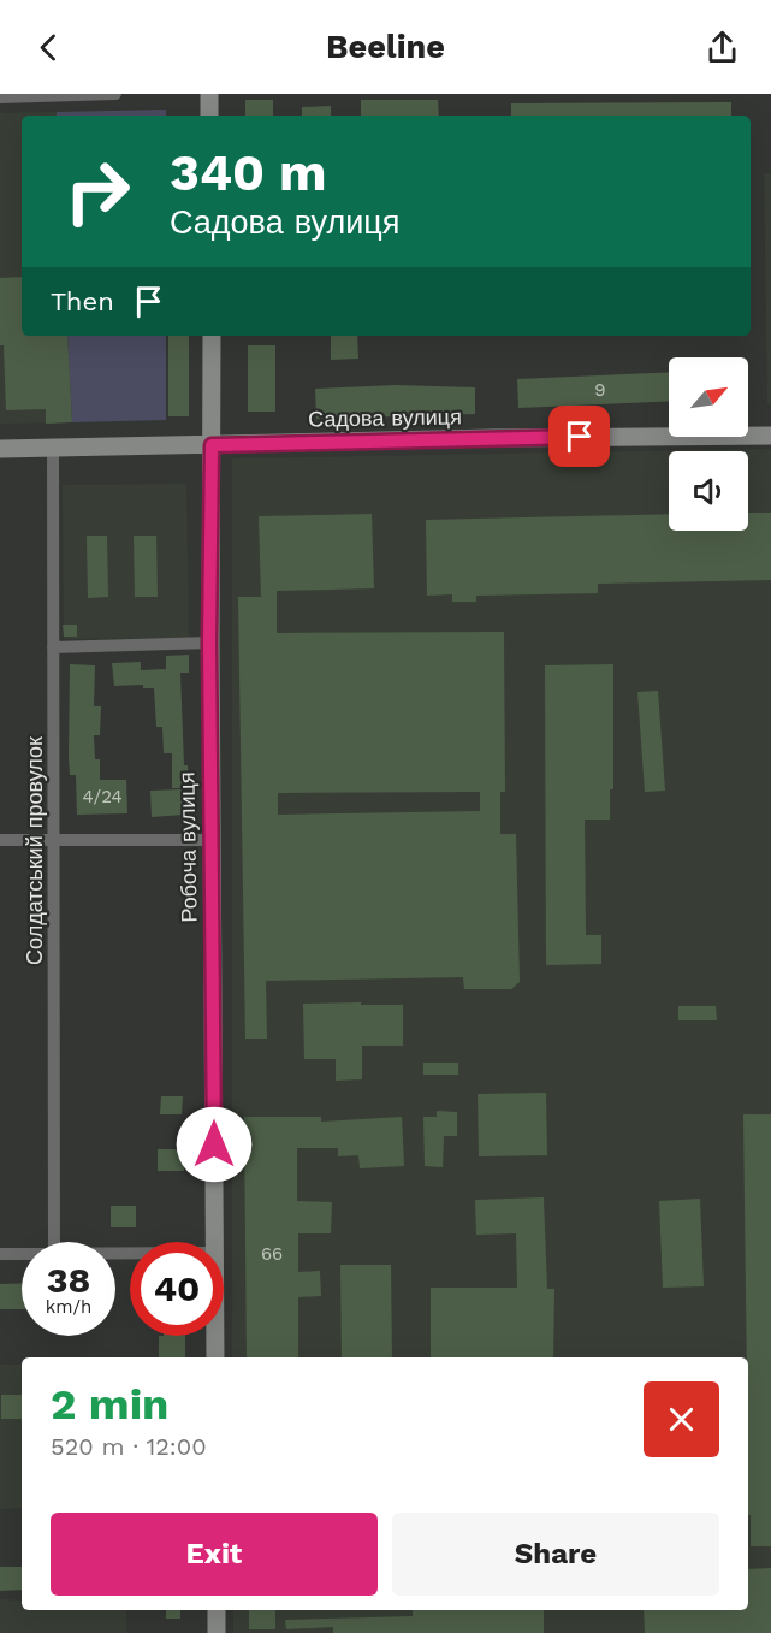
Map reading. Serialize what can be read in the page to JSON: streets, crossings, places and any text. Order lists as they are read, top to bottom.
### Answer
{
  "streets": {
    "street": ["Садова вулиця", "Робоча вулиця", "Солдатський провулок"]
  },
  "crossings": [
    ["Садова вулиця", "Робоча вулиця"],
    ["Садова вулиця", "Солдатський провулок"]
  ],
  "house_numbers": ["9", "4/24", "66"],
  "north": "top right",
  "page": {
    "header": "Beeline",
    "turn": ["340 m", "Садова вулиця"],
    "then": "Then",
    "speed": "38 km/h",
    "limit": "40",
    "heading": ["2 min", "520 m · 12:00"],
    "buttons": ["Exit", "Share"]
  }
}
